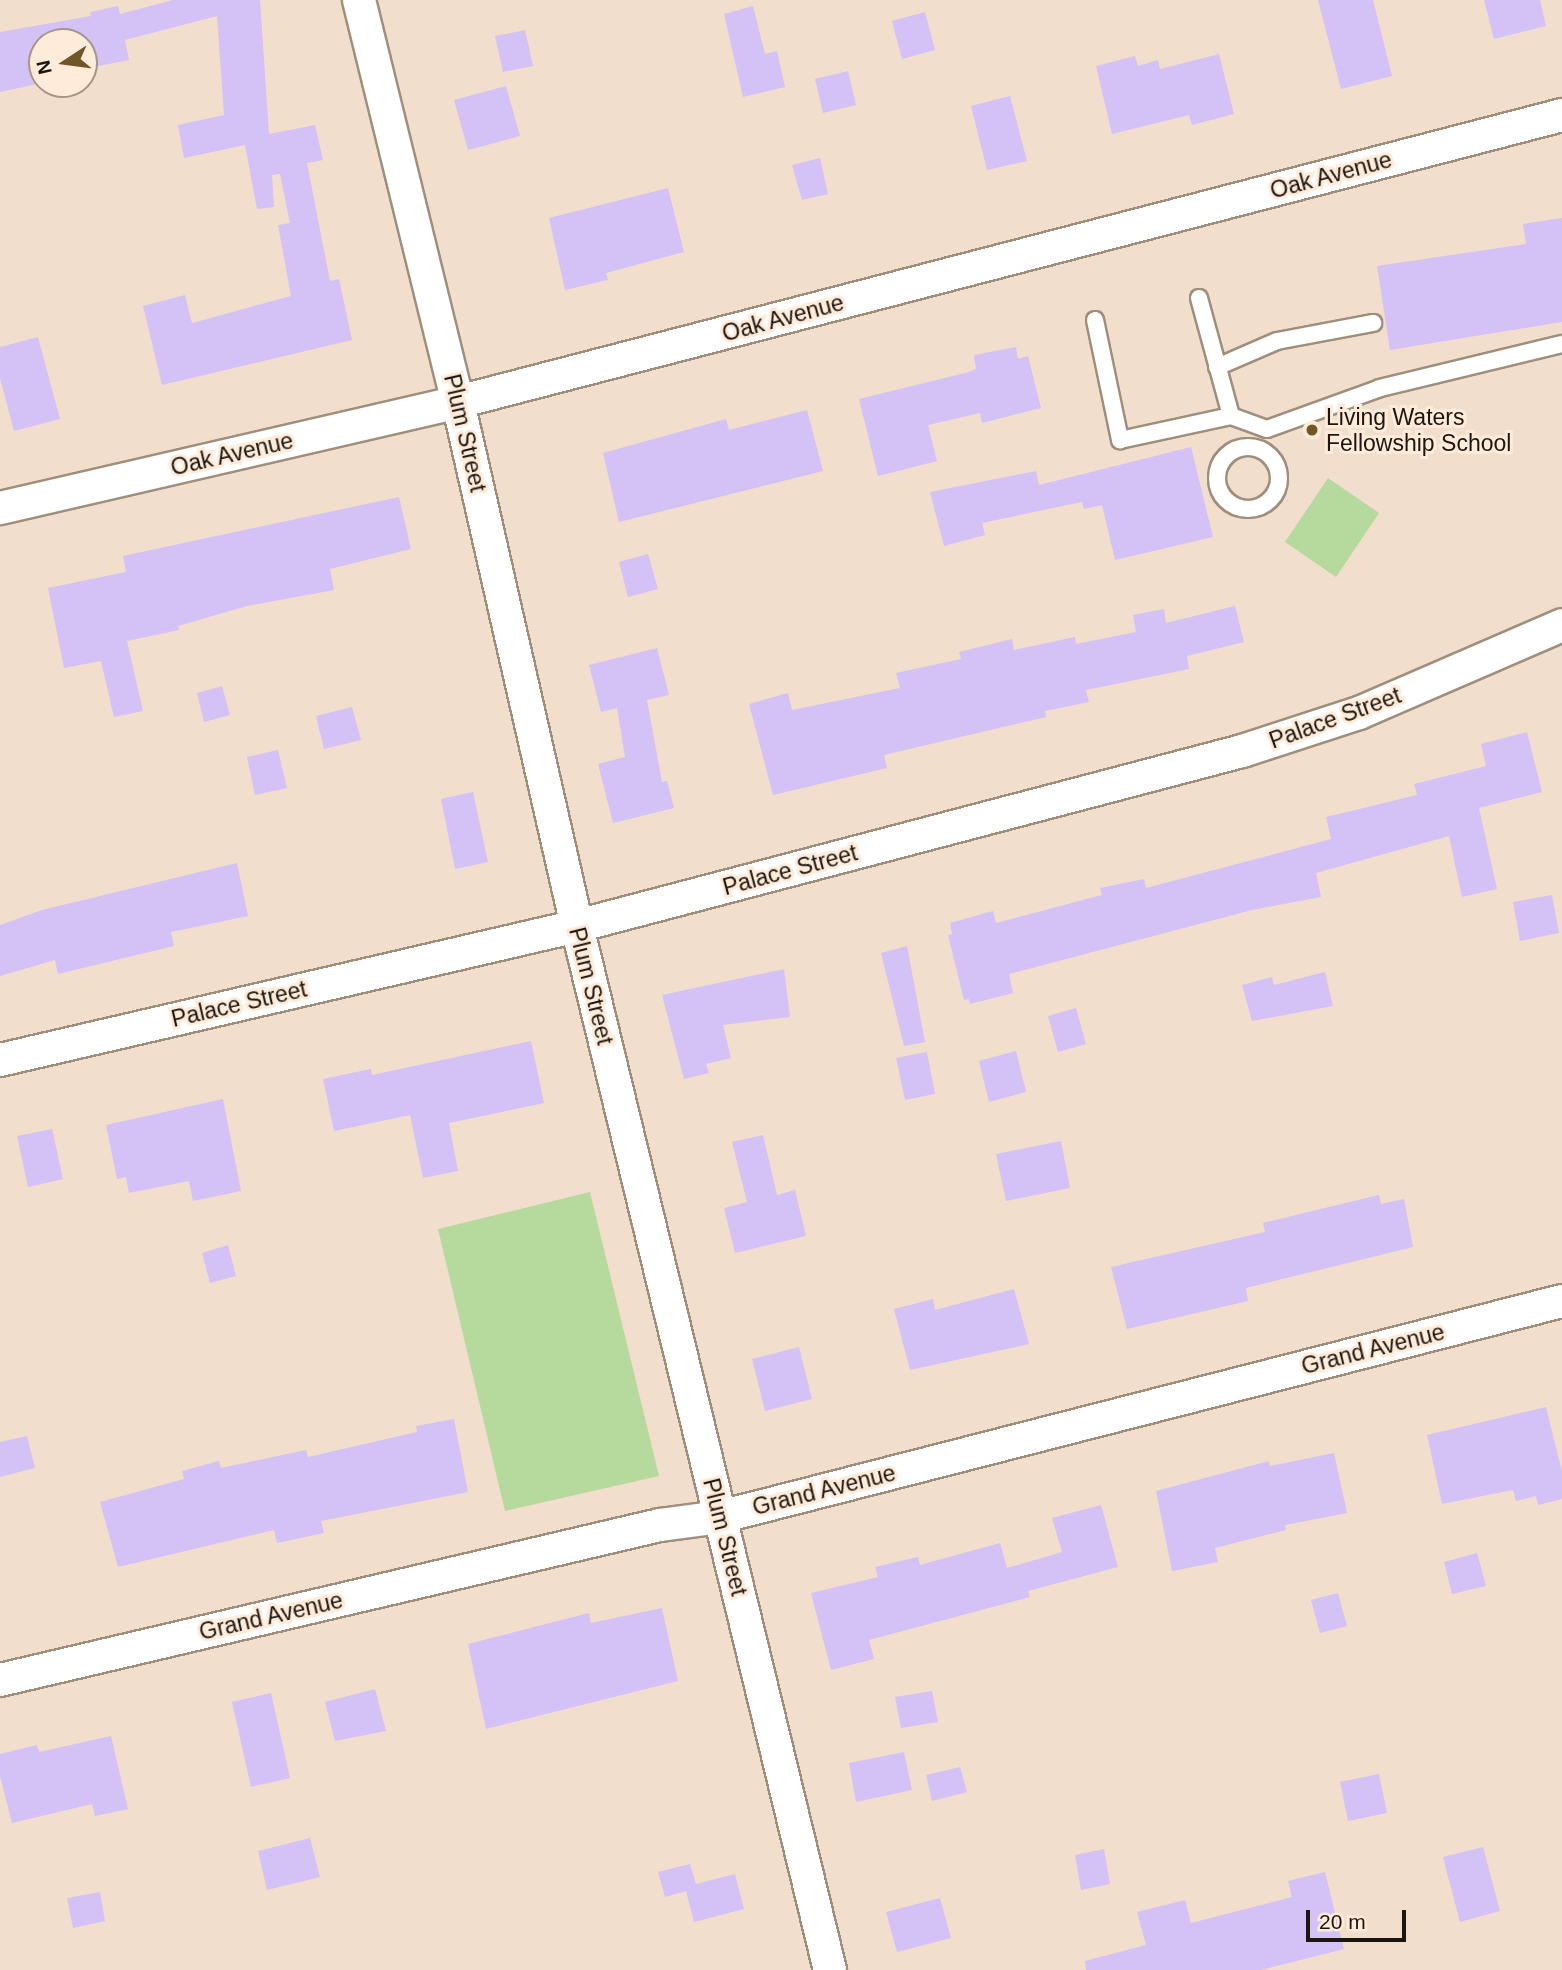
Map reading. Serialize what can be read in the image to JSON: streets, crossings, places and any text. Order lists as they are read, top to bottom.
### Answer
{
  "streets": {
    "street": [
      "Oak Avenue",
      "Plum Street",
      "Palace Street",
      "Grand Avenue"
    ]
  },
  "crossings": [
    ["Oak Avenue", "Plum Street"],
    ["Plum Street", "Palace Street"],
    ["Plum Street", "Grand Avenue"]
  ],
  "places": ["Living Waters Fellowship School"],
  "scale_bar": "20 m",
  "north": "left"
}
